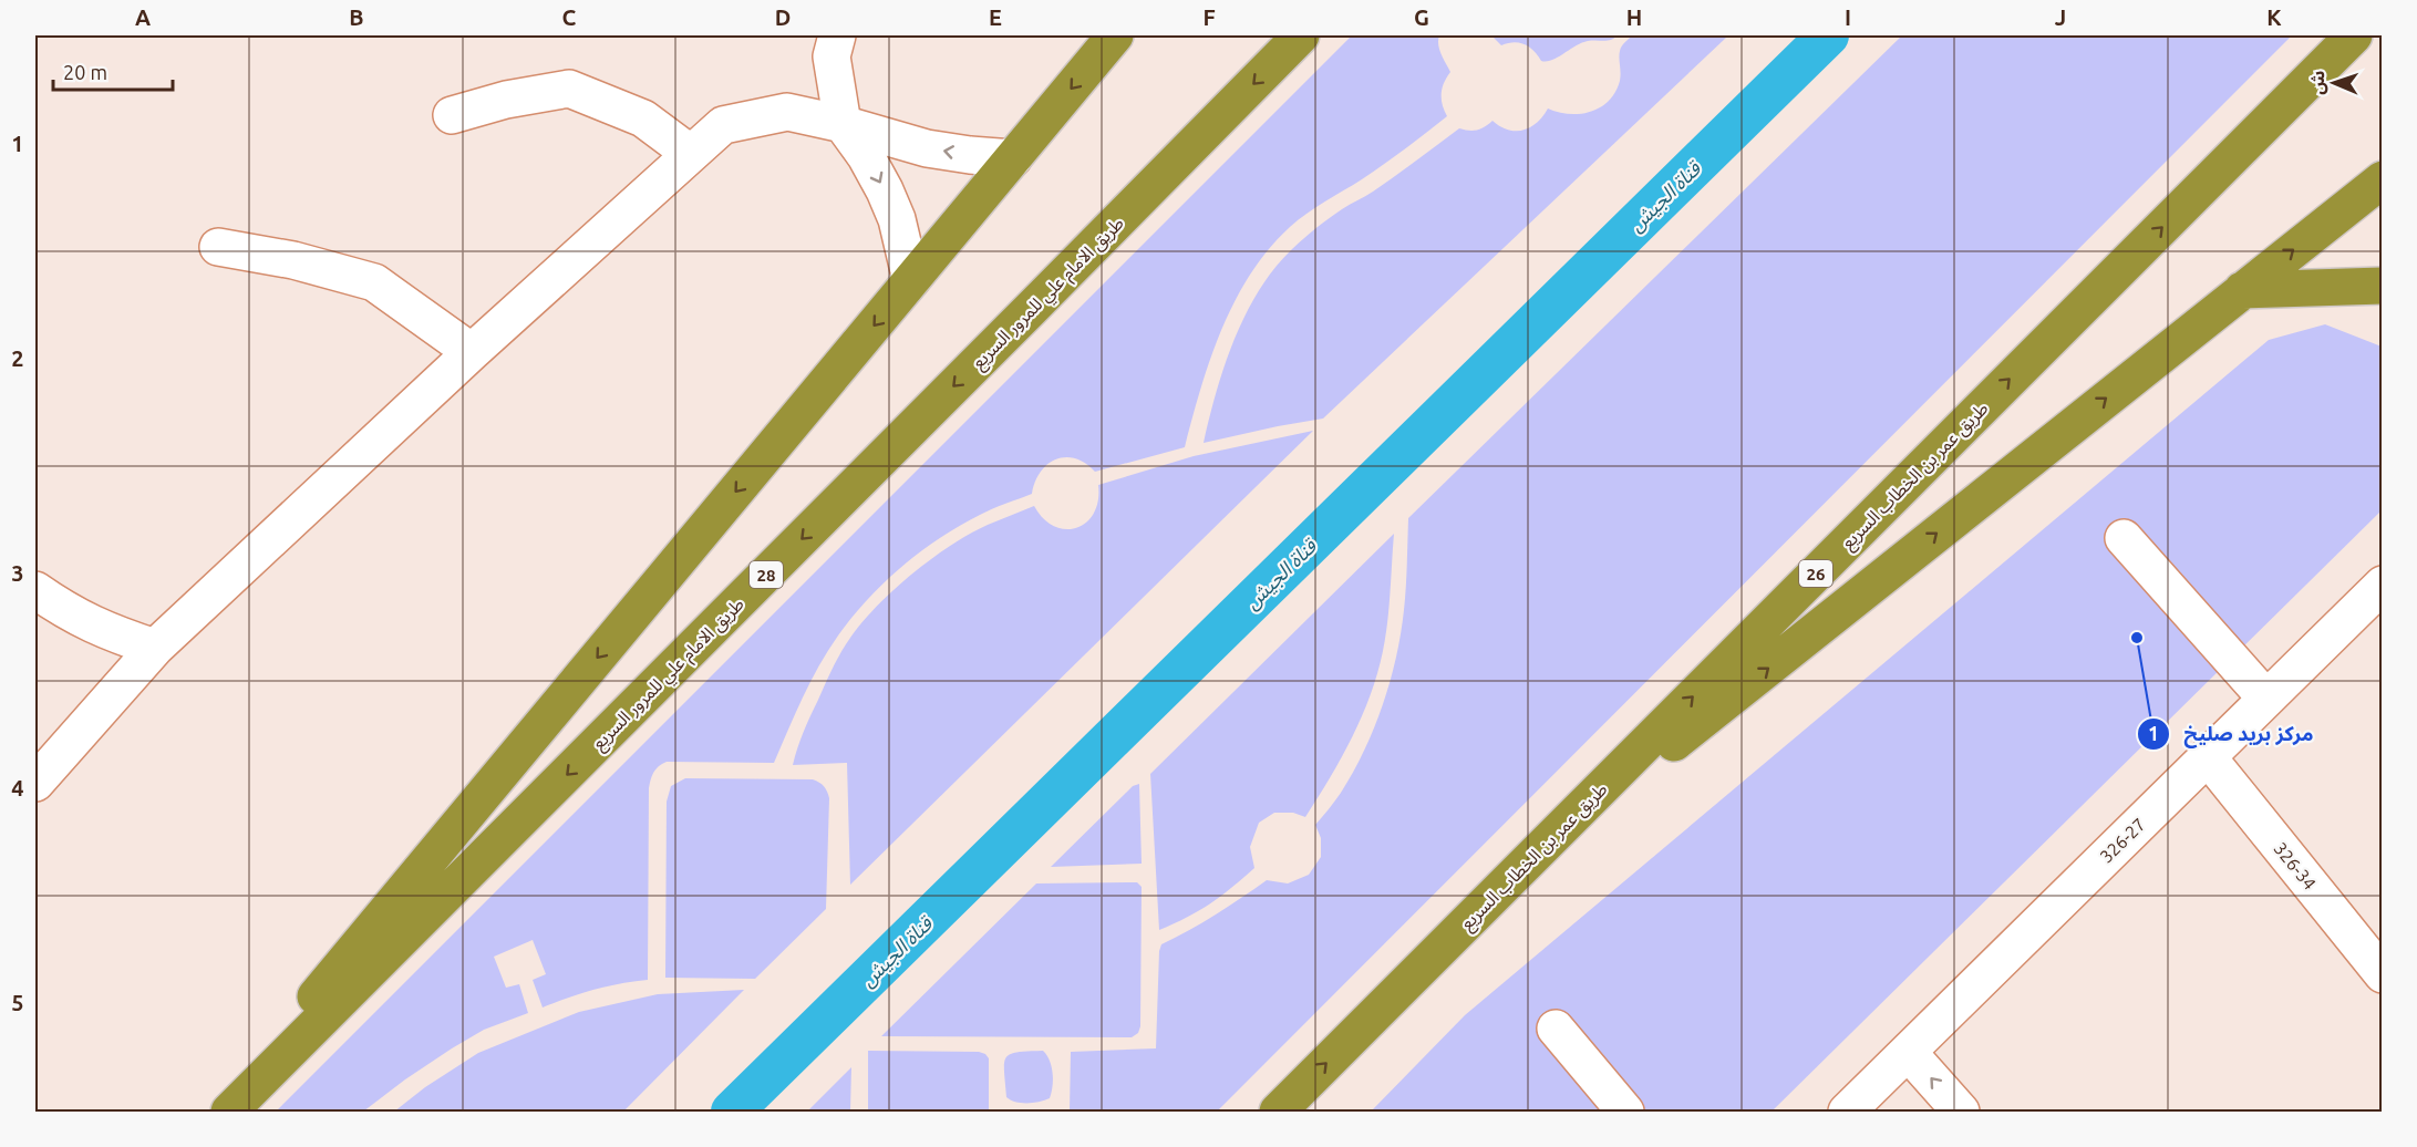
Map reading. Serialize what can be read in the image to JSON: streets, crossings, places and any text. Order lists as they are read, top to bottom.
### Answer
{
  "streets": {
    "highway": [
      "طريق الامام علي للمرور السريع",
      "طريق عمر بن الخطاب السريع",
      "26",
      "28"
    ],
    "street": ["326-27", "326-34"]
  },
  "crossings": [
    ["326-27", "326-34"]
  ],
  "water": ["قناة الجيش"],
  "places": ["مركز بريد صليخ"],
  "scale_bar": "20 m",
  "north": "left",
  "grid": {
    "columns": [
      "A",
      "B",
      "C",
      "D",
      "E",
      "F",
      "G",
      "H",
      "I",
      "J",
      "K"
    ],
    "rows": [
      "1",
      "2",
      "3",
      "4",
      "5"
    ]
  }
}
